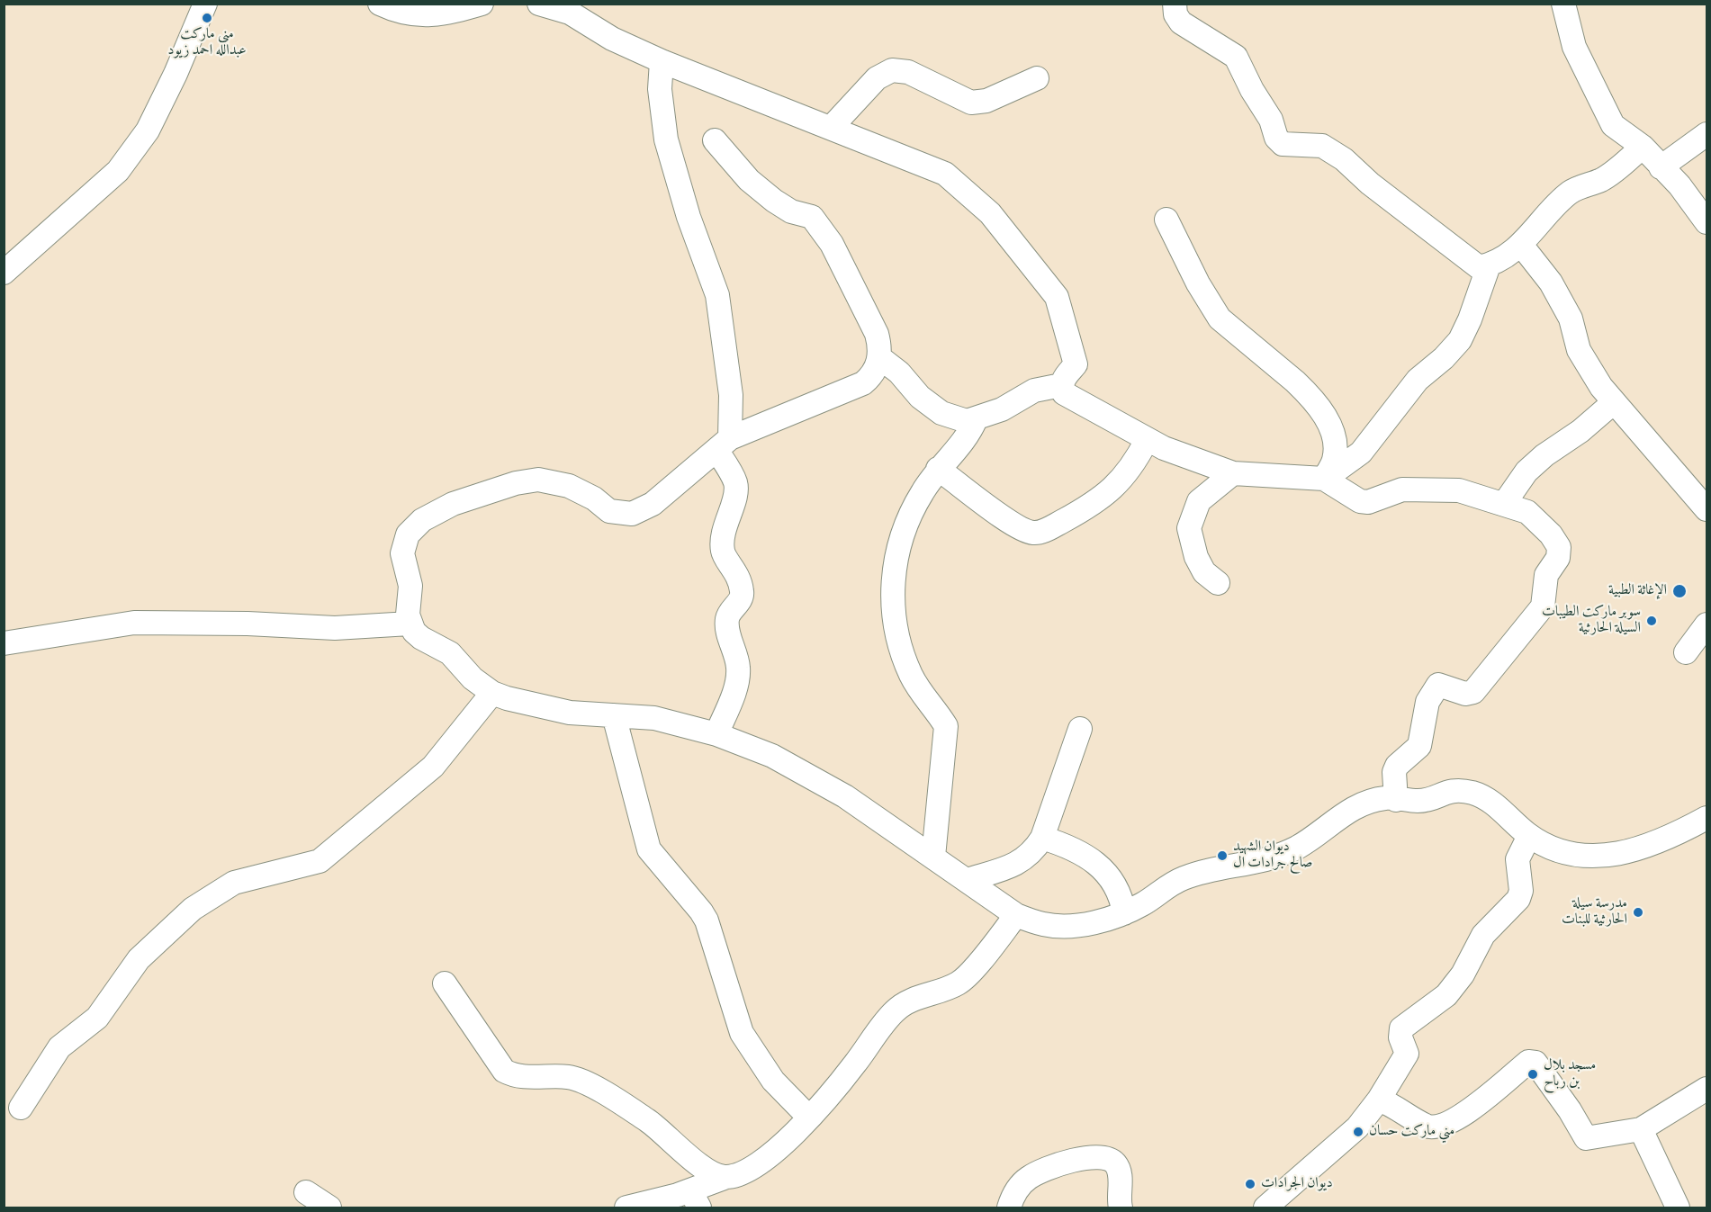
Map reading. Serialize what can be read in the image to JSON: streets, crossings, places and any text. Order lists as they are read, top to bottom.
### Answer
{
  "places": [
    "مني ماركت عبدالله احمد زيود",
    "الإغاثة الطبية",
    "سوبر ماركت الطيبات السيلة الحارثية",
    "ديوان الشهيد صالح جرادات ال",
    "مدرسة سيلة الحارثية للبنات",
    "مسجد بلال بن رباح",
    "مني ماركت حسان",
    "ديوان الجرادات"
  ]
}
